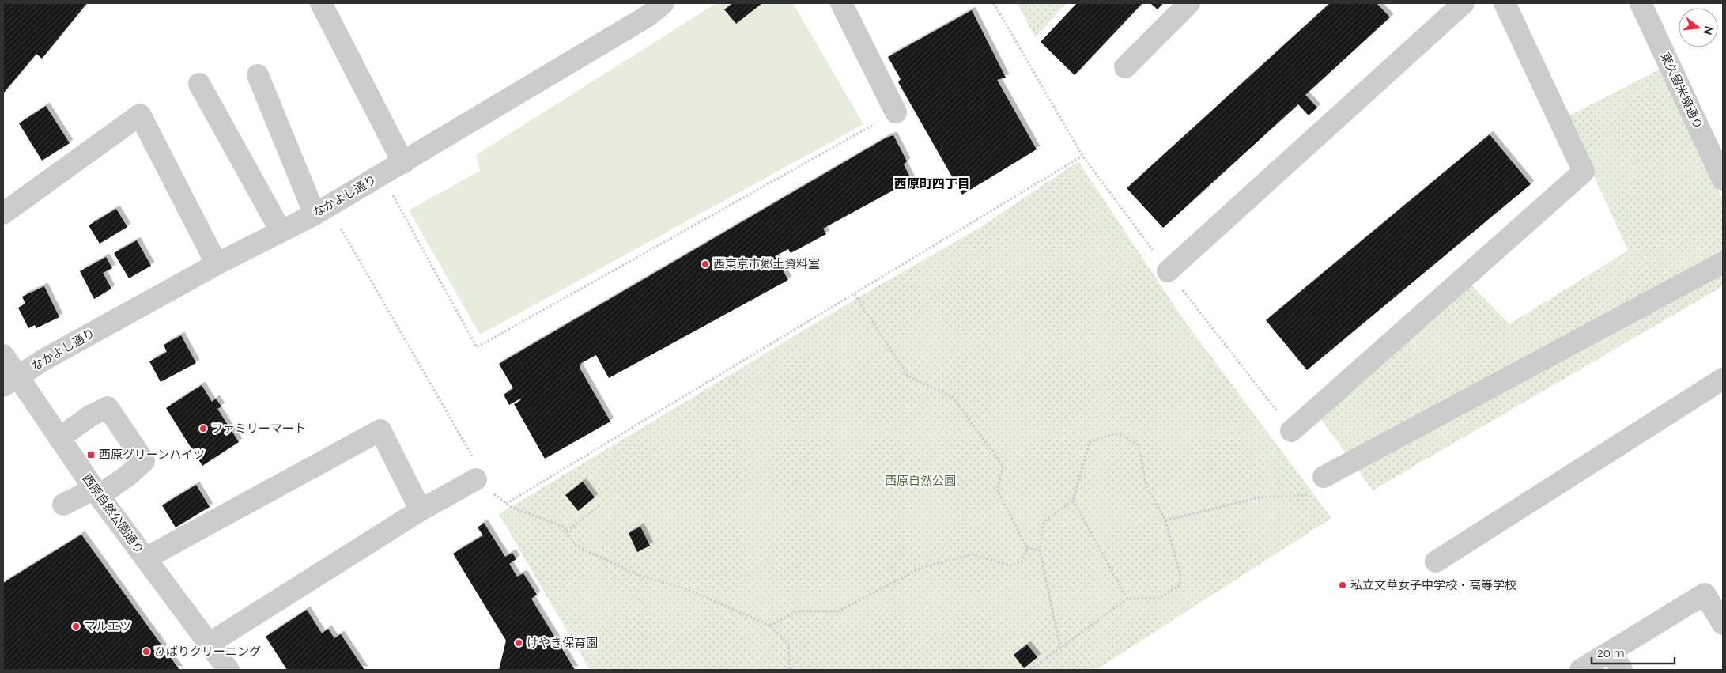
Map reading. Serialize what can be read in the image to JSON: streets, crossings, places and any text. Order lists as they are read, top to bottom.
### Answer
{
  "streets": {
    "street": ["東久留米境通り", "なかよし通り", "西原自然公園通り"]
  },
  "crossings": [
    ["なかよし通り", "西原自然公園通り"]
  ],
  "districts": ["西原町四丁目"],
  "parks": ["西原自然公園"],
  "places": {
    "other": [
      "西東京市郷土資料室",
      "ファミリーマート",
      "私立文華女子中学校・高等学校",
      "マルエツ",
      "けやき保育園",
      "ひばりクリーニング"
    ],
    "transit": ["西原グリーンハイツ"]
  },
  "scale_bar": "20 m",
  "north": "right"
}
